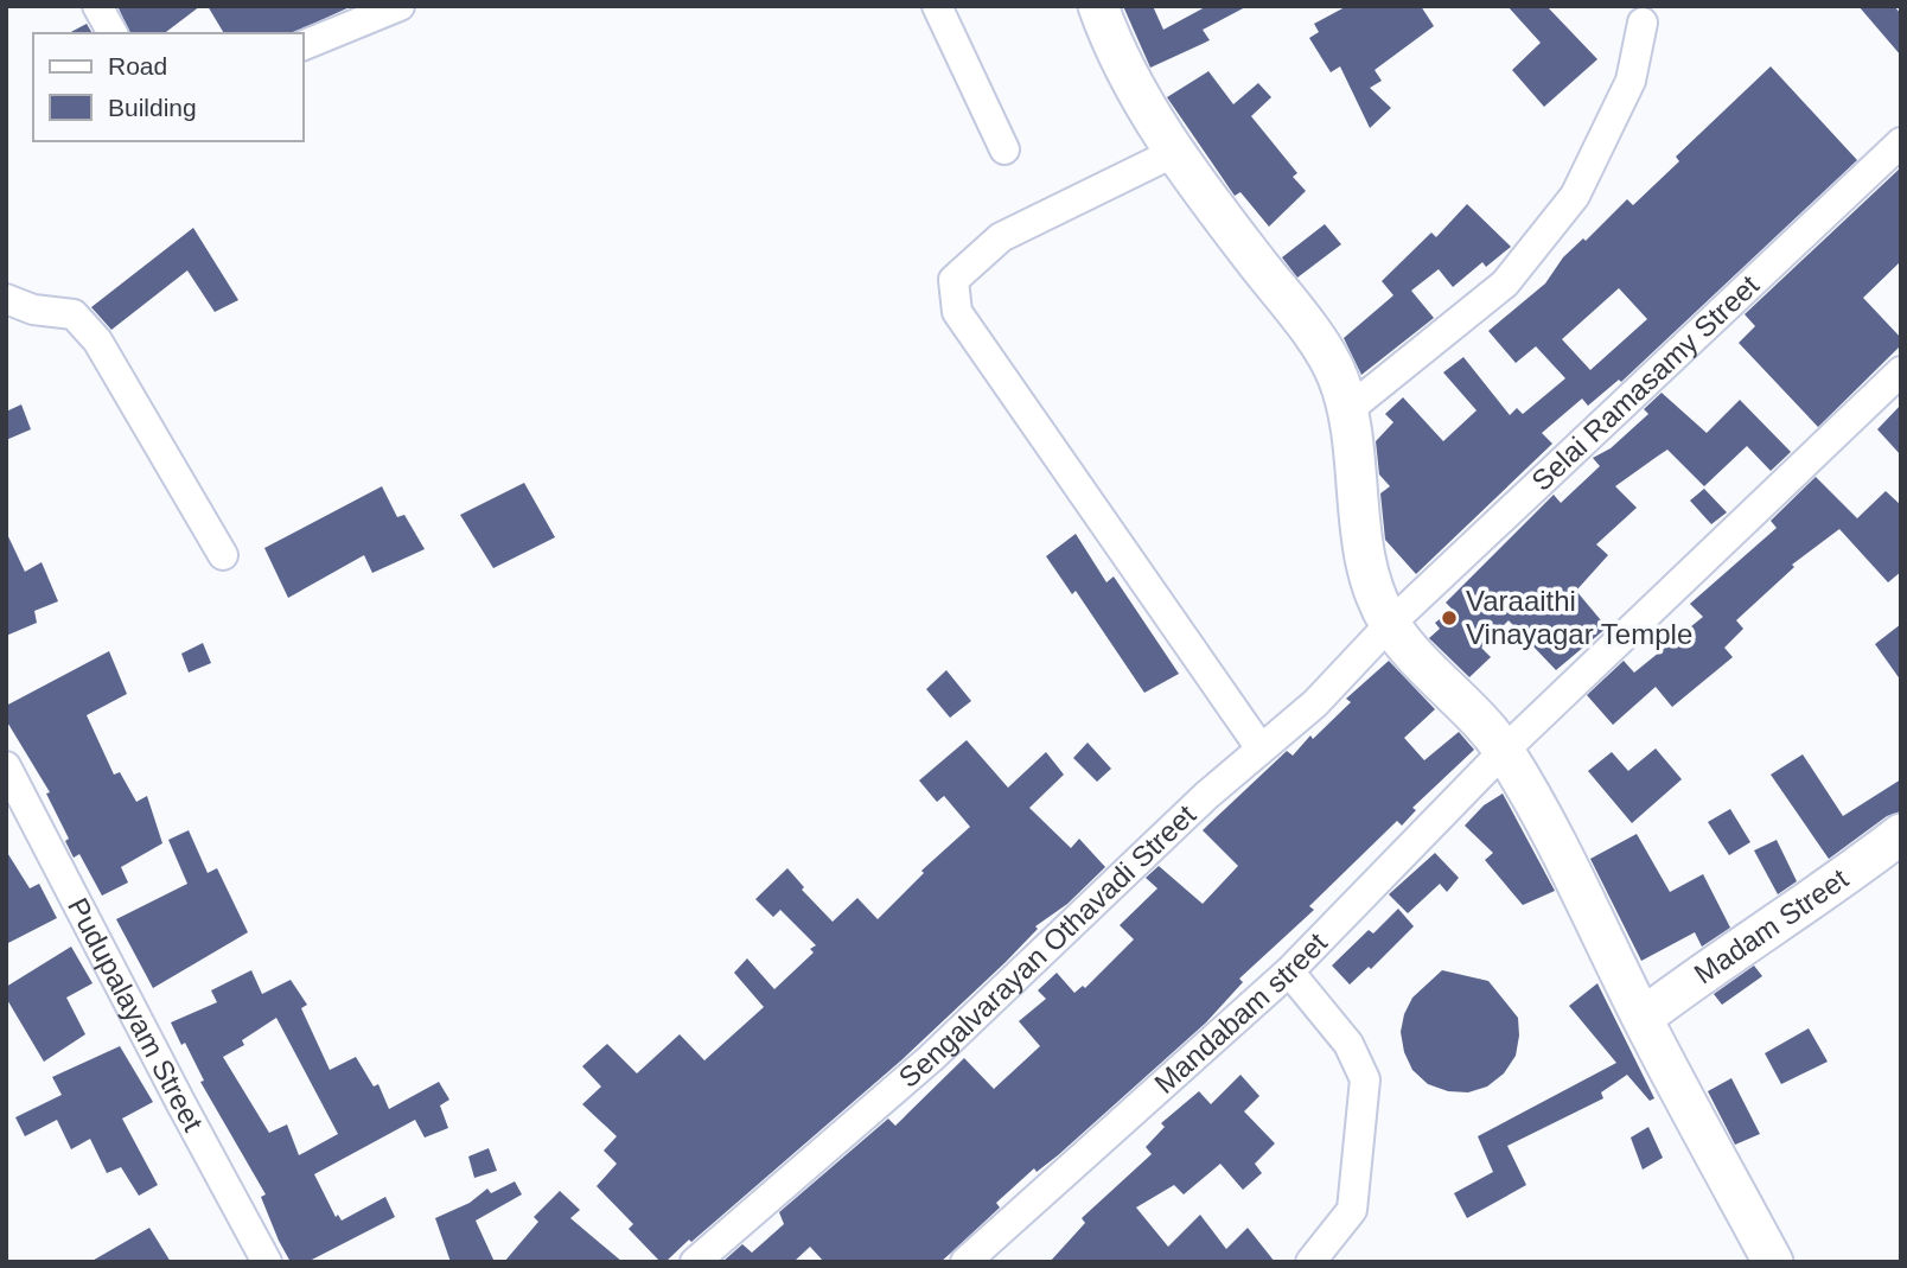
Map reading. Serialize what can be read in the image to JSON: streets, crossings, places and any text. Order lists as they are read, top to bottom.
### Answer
{
  "streets": {
    "street": [
      "Selai Ramasamy Street",
      "Madam Street",
      "Sengalvarayan Othavadi Street",
      "Mandabam street",
      "Pudupalayam Street"
    ]
  },
  "crossings": [
    ["Selai Ramasamy Street", "Sengalvarayan Othavadi Street"]
  ],
  "places": ["Varaaithi Vinayagar Temple"],
  "legend": ["Road", "Building"]
}
